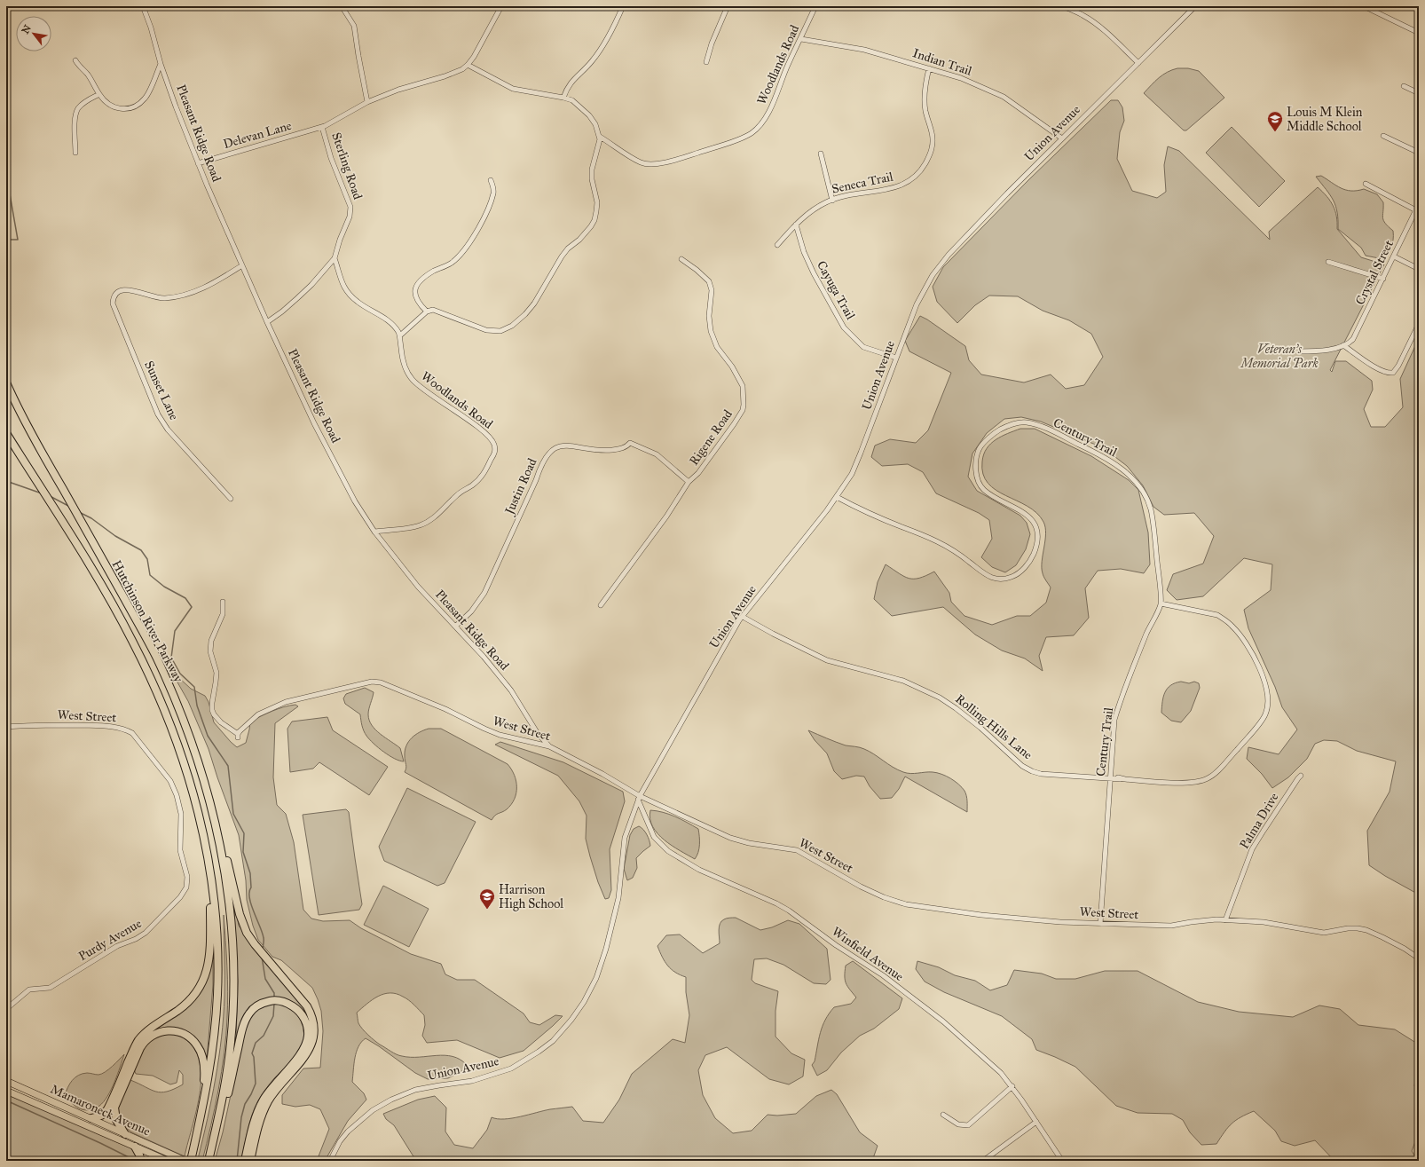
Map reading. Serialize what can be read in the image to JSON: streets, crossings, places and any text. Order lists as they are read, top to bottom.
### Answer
{
  "streets": {
    "highway": ["Hutchinson River Parkway"],
    "main road": ["Mamaroneck Avenue"],
    "street": [
      "Indian Trail",
      "Woodlands Road",
      "Pleasant Ridge Road",
      "Union Avenue",
      "Delevan Lane",
      "Sterling Road",
      "Seneca Trail",
      "Crystal Street",
      "Cayuga Trail",
      "Sunset Lane",
      "Rigene Road",
      "Century Trail",
      "Justin Road",
      "West Street",
      "Rolling Hills Lane",
      "Palma Drive",
      "Purdy Avenue",
      "Winfield Avenue"
    ]
  },
  "crossings": [
    ["Indian Trail", "Woodlands Road"],
    ["Indian Trail", "Union Avenue"],
    ["Indian Trail", "Seneca Trail"],
    ["Woodlands Road", "Pleasant Ridge Road"],
    ["Pleasant Ridge Road", "Delevan Lane"],
    ["Pleasant Ridge Road", "Sterling Road"],
    ["Pleasant Ridge Road", "Sunset Lane"],
    ["Pleasant Ridge Road", "Justin Road"],
    ["Pleasant Ridge Road", "West Street"],
    ["Union Avenue", "Cayuga Trail"],
    ["Union Avenue", "Century Trail"],
    ["Union Avenue", "West Street"],
    ["Union Avenue", "Rolling Hills Lane"],
    ["Union Avenue", "Winfield Avenue"],
    ["Delevan Lane", "Sterling Road"],
    ["Seneca Trail", "Cayuga Trail"],
    ["Rigene Road", "Justin Road"],
    ["Century Trail", "West Street"],
    ["Century Trail", "Rolling Hills Lane"],
    ["West Street", "Palma Drive"],
    ["West Street", "Purdy Avenue"],
    ["West Street", "Winfield Avenue"]
  ],
  "parks": ["Veteran's Memorial Park"],
  "places": {
    "school or university": ["Louis M Klein Middle School", "Harrison High School"]
  },
  "north": "top left"
}
